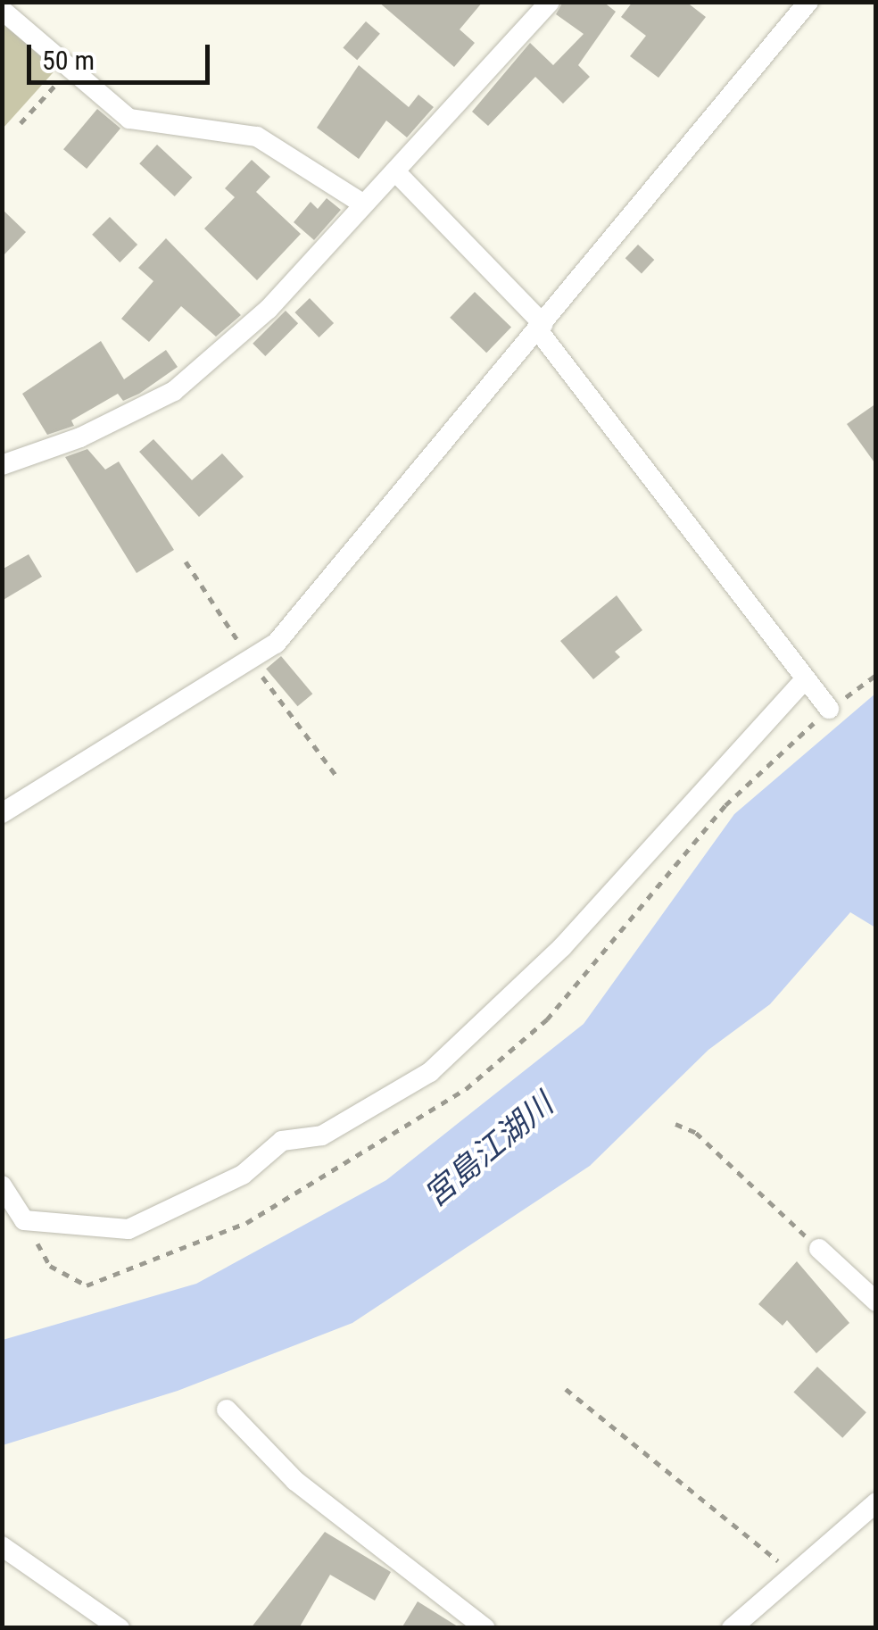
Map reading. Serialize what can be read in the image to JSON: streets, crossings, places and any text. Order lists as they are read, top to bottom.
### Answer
{
  "water": ["宮島江湖川"],
  "scale_bar": "50 m"
}
